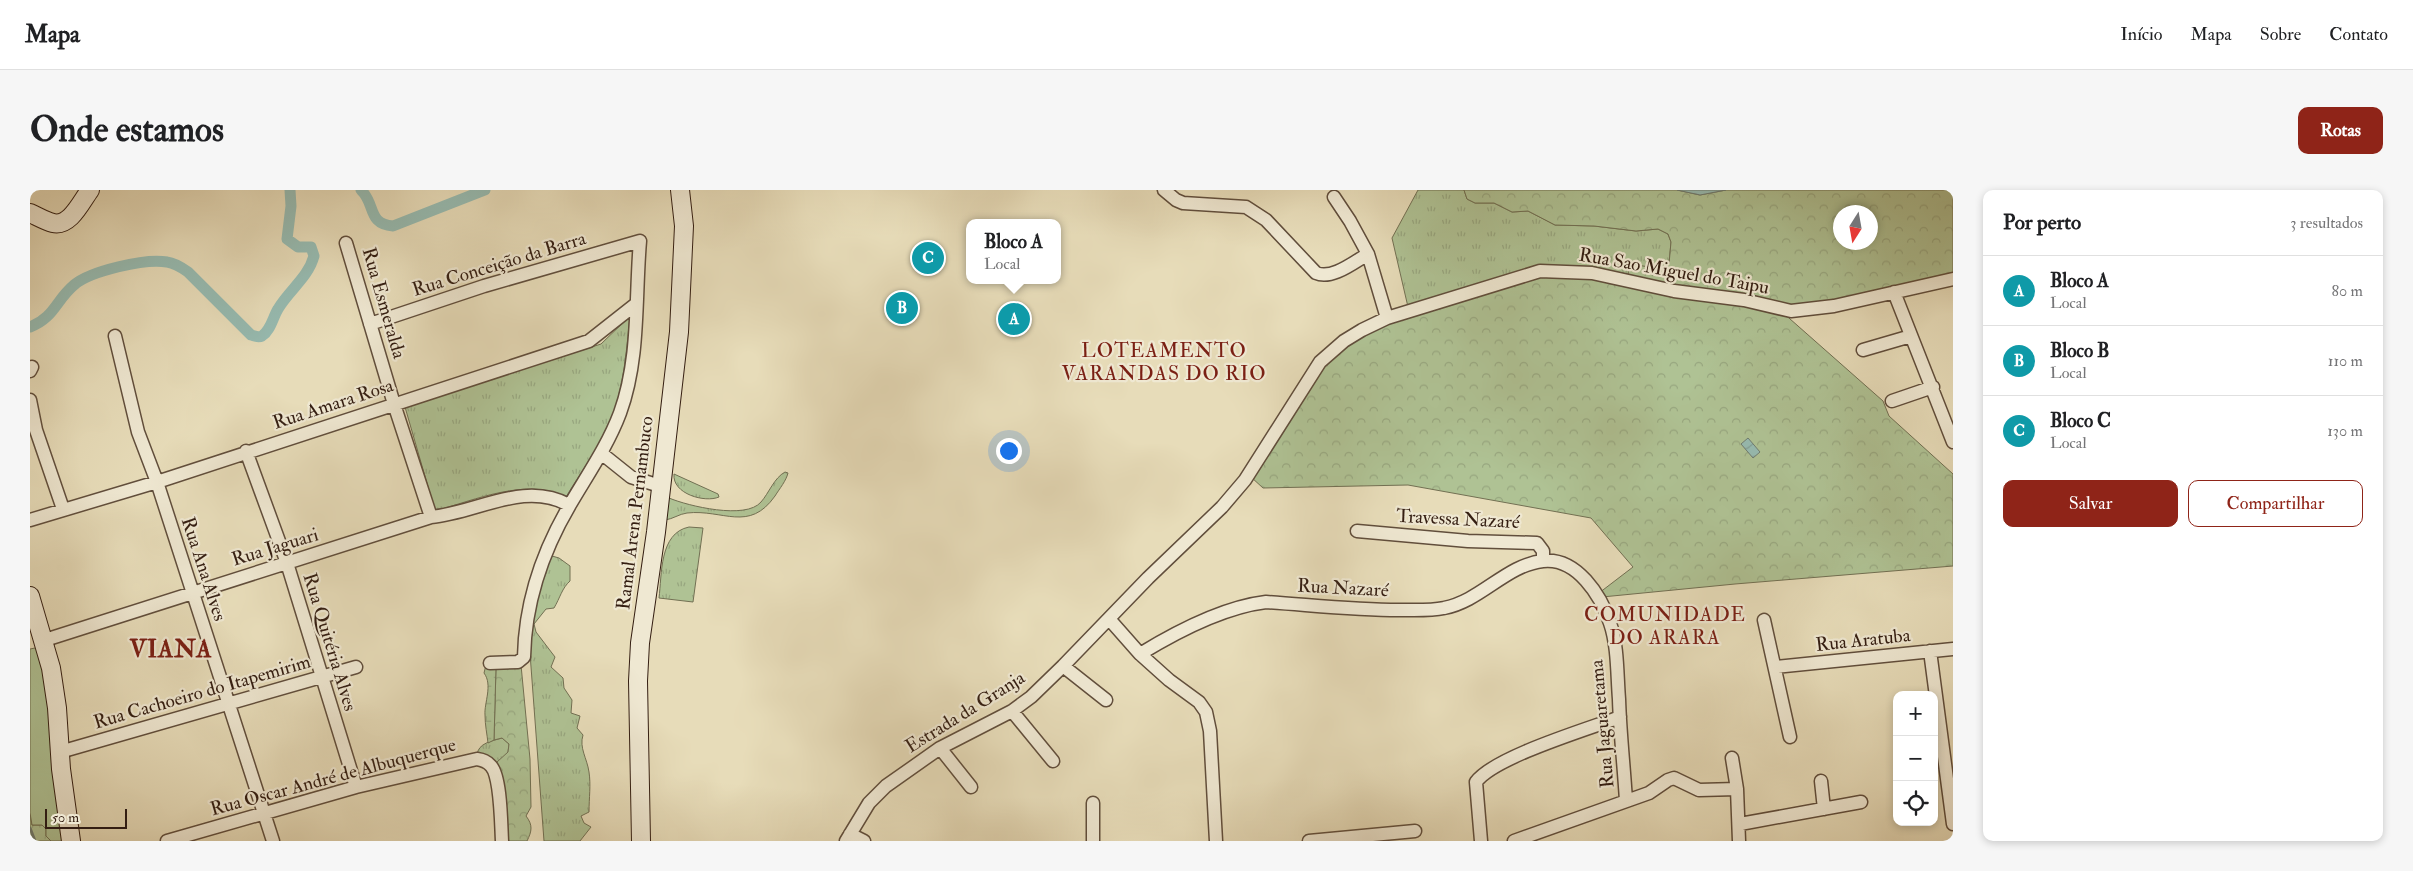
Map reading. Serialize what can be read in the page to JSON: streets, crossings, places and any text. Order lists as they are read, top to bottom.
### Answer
{
  "streets": {
    "main road": ["Ramal Arena Pernambuco"],
    "street": [
      "Rua Conceição da Barra",
      "Rua Sao Miguel do Taipu",
      "Rua Esmeralda",
      "Rua Amara Rosa",
      "Travessa Nazaré",
      "Rua Jaguari",
      "Rua Ana Alves",
      "Rua Nazaré",
      "Rua Aratuba",
      "Rua Quitéria Alves",
      "Rua Cachoeiro do Itapemirim",
      "Estrada da Granja",
      "Rua Jaguaretama",
      "Rua Oscar André de Albuquerque"
    ]
  },
  "crossings": [
    ["Rua Conceição da Barra", "Rua Esmeralda"],
    ["Rua Conceição da Barra", "Rua Amara Rosa"],
    ["Rua Sao Miguel do Taipu", "Estrada da Granja"],
    ["Rua Esmeralda", "Rua Amara Rosa"],
    ["Rua Esmeralda", "Rua Jaguari"],
    ["Rua Amara Rosa", "Rua Ana Alves"],
    ["Rua Amara Rosa", "Rua Quitéria Alves"],
    ["Travessa Nazaré", "Rua Nazaré"],
    ["Travessa Nazaré", "Rua Jaguaretama"],
    ["Rua Jaguari", "Rua Ana Alves"],
    ["Rua Jaguari", "Rua Quitéria Alves"],
    ["Rua Ana Alves", "Rua Cachoeiro do Itapemirim"],
    ["Rua Ana Alves", "Rua Oscar André de Albuquerque"],
    ["Rua Nazaré", "Rua Jaguaretama"],
    ["Rua Quitéria Alves", "Rua Cachoeiro do Itapemirim"],
    ["Rua Quitéria Alves", "Rua Oscar André de Albuquerque"]
  ],
  "districts": ["LOTEAMENTO VARANDAS DO RIO", "COMUNIDADE DO ARARA", "VIANA"],
  "scale_bar": "50 m",
  "north": "bottom",
  "page": {
    "header": "Mapa",
    "nav": [
      "Início",
      "Mapa",
      "Sobre",
      "Contato"
    ],
    "buttons": [
      "Rotas",
      ["Salvar", "Compartilhar"]
    ],
    "title": "Onde estamos",
    "heading": ["Por perto", "3 resultados"],
    "popup": ["Bloco A", "Local"],
    "pins": ["C", "B", "A"],
    "list": [
      {
        "mark": "A",
        "name": "Bloco A",
        "note": "Local",
        "value": "80 m"
      },
      {
        "mark": "B",
        "name": "Bloco B",
        "note": "Local",
        "value": "110 m"
      },
      {
        "mark": "C",
        "name": "Bloco C",
        "note": "Local",
        "value": "130 m"
      }
    ],
    "map_buttons": ["+", "−"],
    "scale": "50 m"
  }
}
